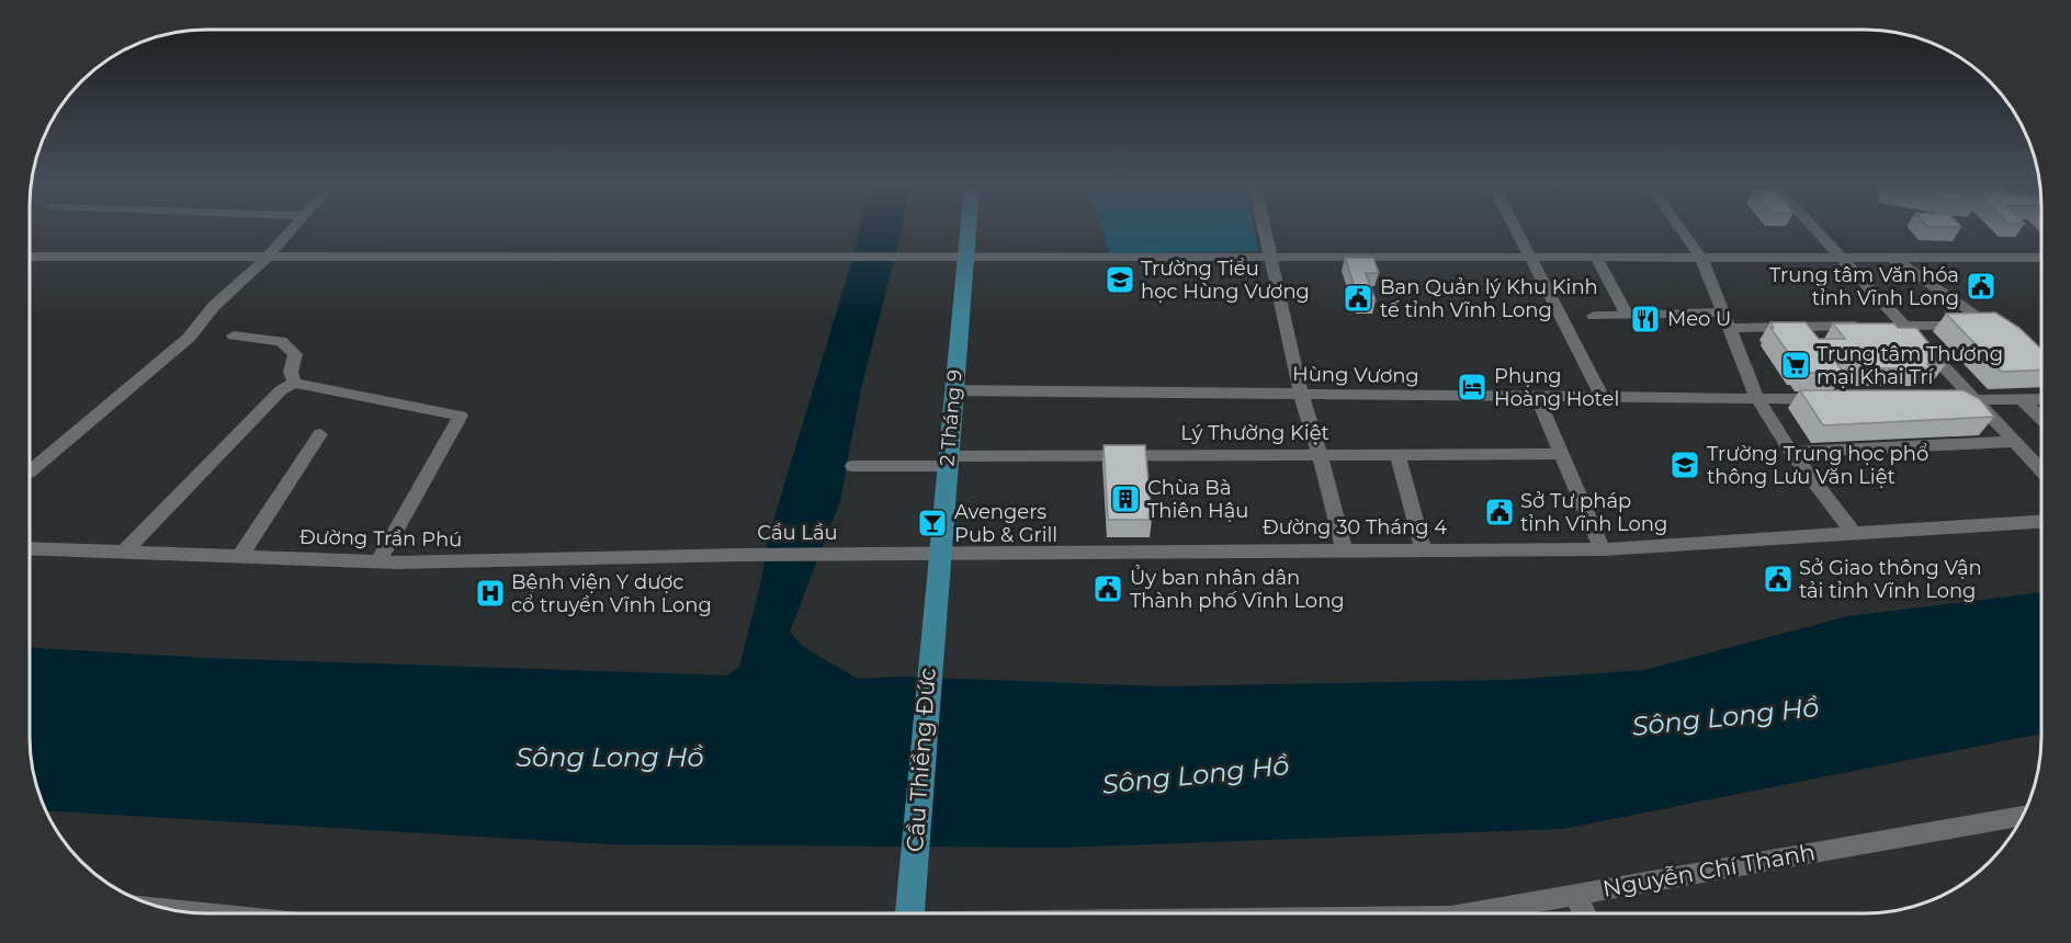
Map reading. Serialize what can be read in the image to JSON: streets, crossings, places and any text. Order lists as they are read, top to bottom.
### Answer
{
  "streets": {
    "main road": ["2 Tháng 9", "Cầu Thiềng Đức"],
    "street": [
      "Hùng Vương",
      "Lý Thường Kiệt",
      "Đường 30 Tháng 4",
      "Cầu Lầu",
      "Đường Trần Phú",
      "Nguyễn Chí Thanh"
    ]
  },
  "crossings": [
    ["Hùng Vương", "2 Tháng 9"],
    ["2 Tháng 9", "Lý Thường Kiệt"],
    ["2 Tháng 9", "Đường 30 Tháng 4"],
    ["2 Tháng 9", "Cầu Thiềng Đức"],
    ["Đường 30 Tháng 4", "Cầu Lầu"],
    ["Cầu Lầu", "Đường Trần Phú"]
  ],
  "water": ["Sông Long Hồ"],
  "places": {
    "school or university": ["Trường Tiểu học Hùng Vương", "Trường Trung học phổ thông Lưu Văn Liệt"],
    "public building": [
      "Trung tâm Văn hóa tỉnh Vĩnh Long",
      "Ban Quản lý Khu Kinh tế tỉnh Vĩnh Long",
      "Sở Tư pháp tỉnh Vĩnh Long",
      "Sở Giao thông Vận tải tỉnh Vĩnh Long",
      "Ủy ban nhân dân Thành phố Vĩnh Long"
    ],
    "restaurant": ["Meo U"],
    "supermarket": ["Trung tâm Thương mại Khai Trí"],
    "hotel": ["Phụng Hoàng Hotel"],
    "building": ["Chùa Bà Thiên Hậu"],
    "bar": ["Avengers Pub & Grill"],
    "hospital": ["Bệnh viện Y dược cổ truyền Vĩnh Long"]
  }
}
